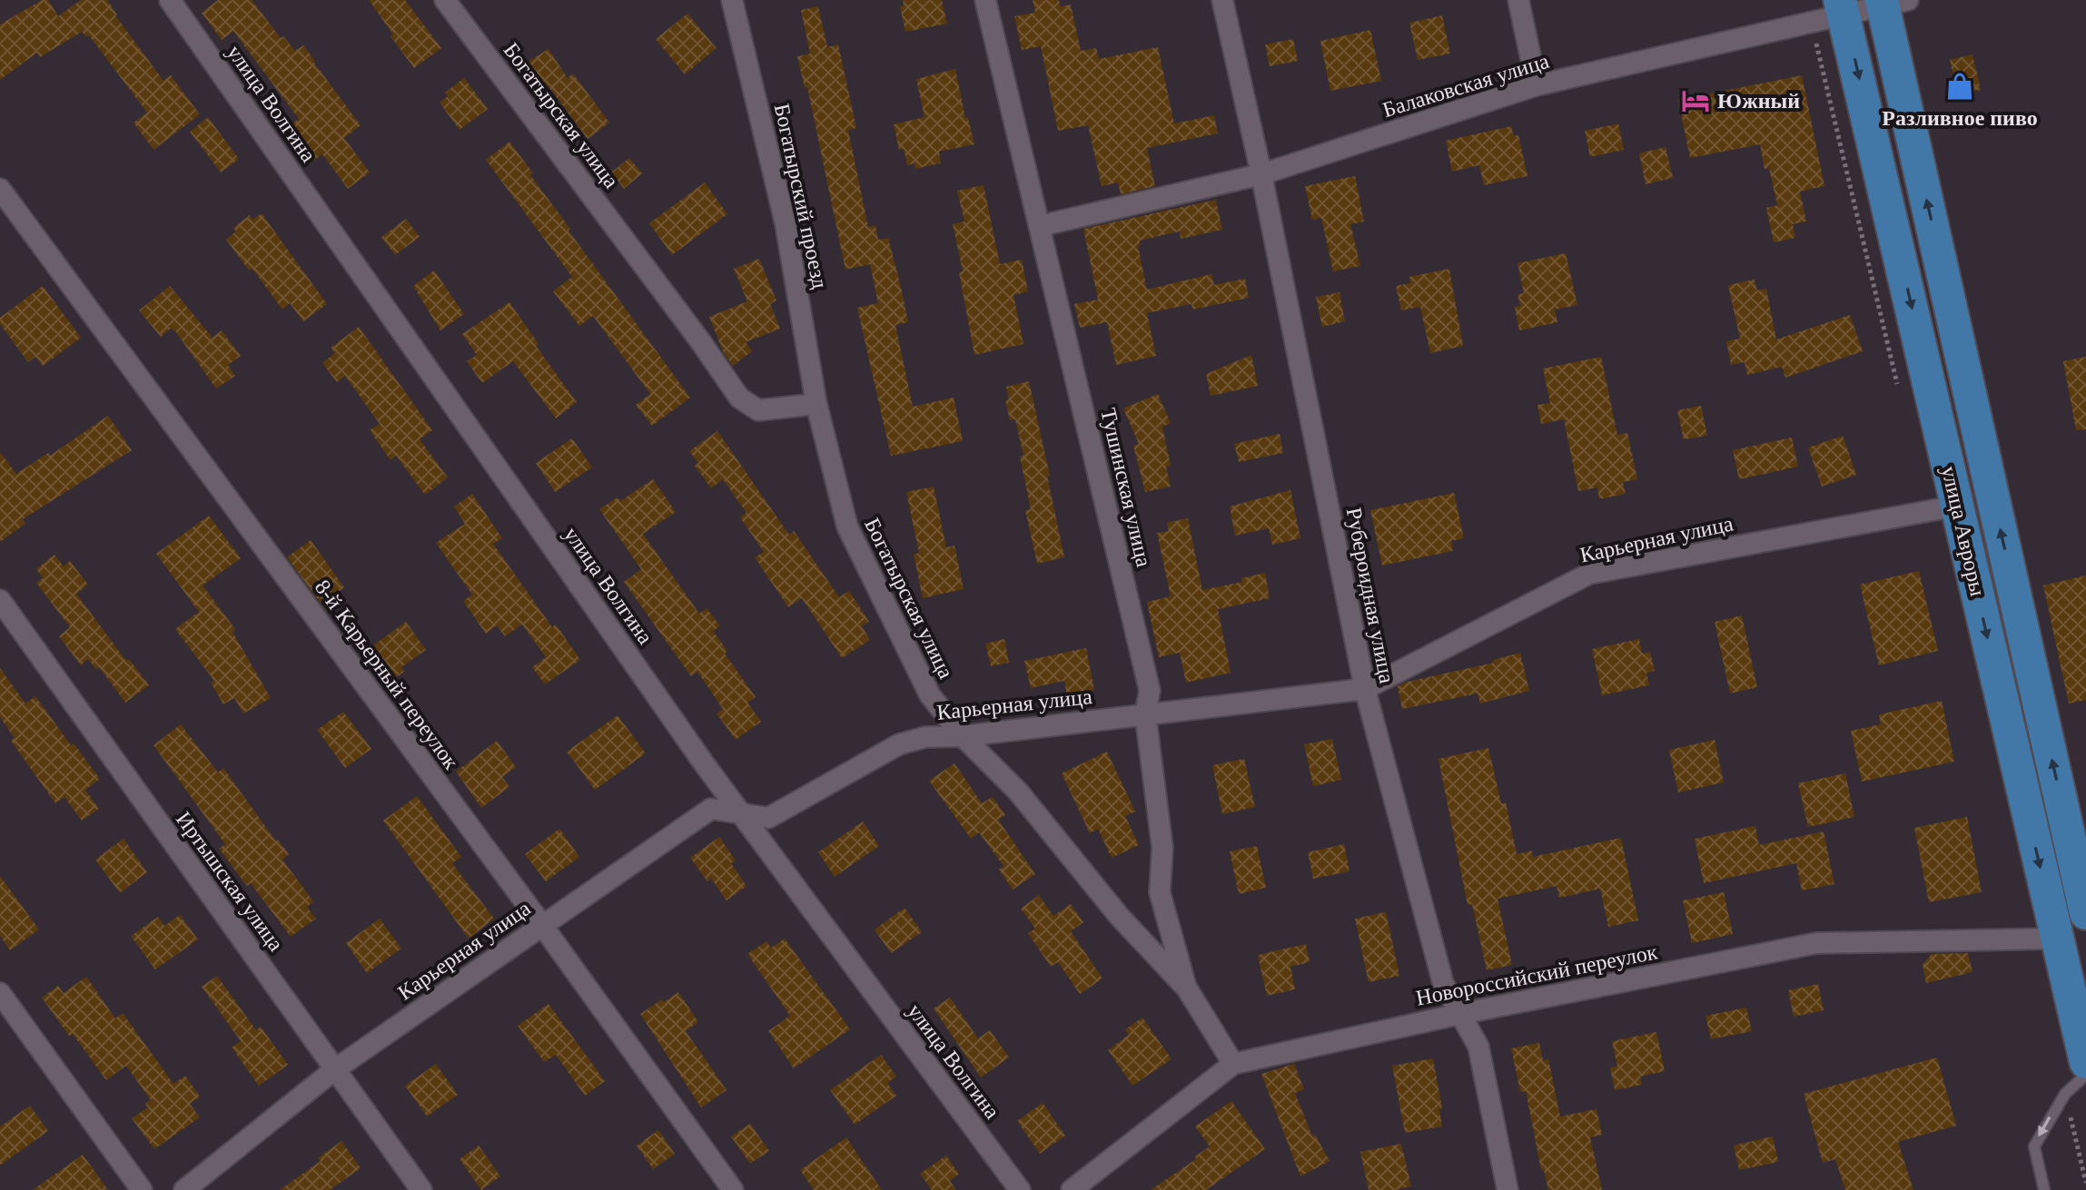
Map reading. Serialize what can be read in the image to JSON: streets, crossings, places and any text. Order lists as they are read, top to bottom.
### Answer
{
  "streets": {
    "main road": ["улица Авроры"],
    "street": [
      "Балаковская улица",
      "улица Волгина",
      "Богатырская улица",
      "Богатырский проезд",
      "Тушинская улица",
      "Карьерная улица",
      "Рубероидная улица",
      "8-й Карьерный переулок",
      "Иртышская улица",
      "Новороссийский переулок"
    ]
  },
  "crossings": [
    ["Балаковская улица", "Тушинская улица"],
    ["Балаковская улица", "улица Авроры"],
    ["Балаковская улица", "Рубероидная улица"],
    ["улица Волгина", "Карьерная улица"],
    ["Богатырская улица", "Богатырский проезд"],
    ["Богатырская улица", "Тушинская улица"],
    ["Богатырская улица", "Карьерная улица"],
    ["Богатырская улица", "Новороссийский переулок"],
    ["Тушинская улица", "Карьерная улица"],
    ["улица Авроры", "Карьерная улица"],
    ["улица Авроры", "Новороссийский переулок"],
    ["Карьерная улица", "Рубероидная улица"],
    ["Карьерная улица", "8-й Карьерный переулок"],
    ["Карьерная улица", "Иртышская улица"],
    ["Рубероидная улица", "Новороссийский переулок"]
  ],
  "places": {
    "shop": ["Разливное пиво"],
    "hotel": ["Южный"]
  }
}
